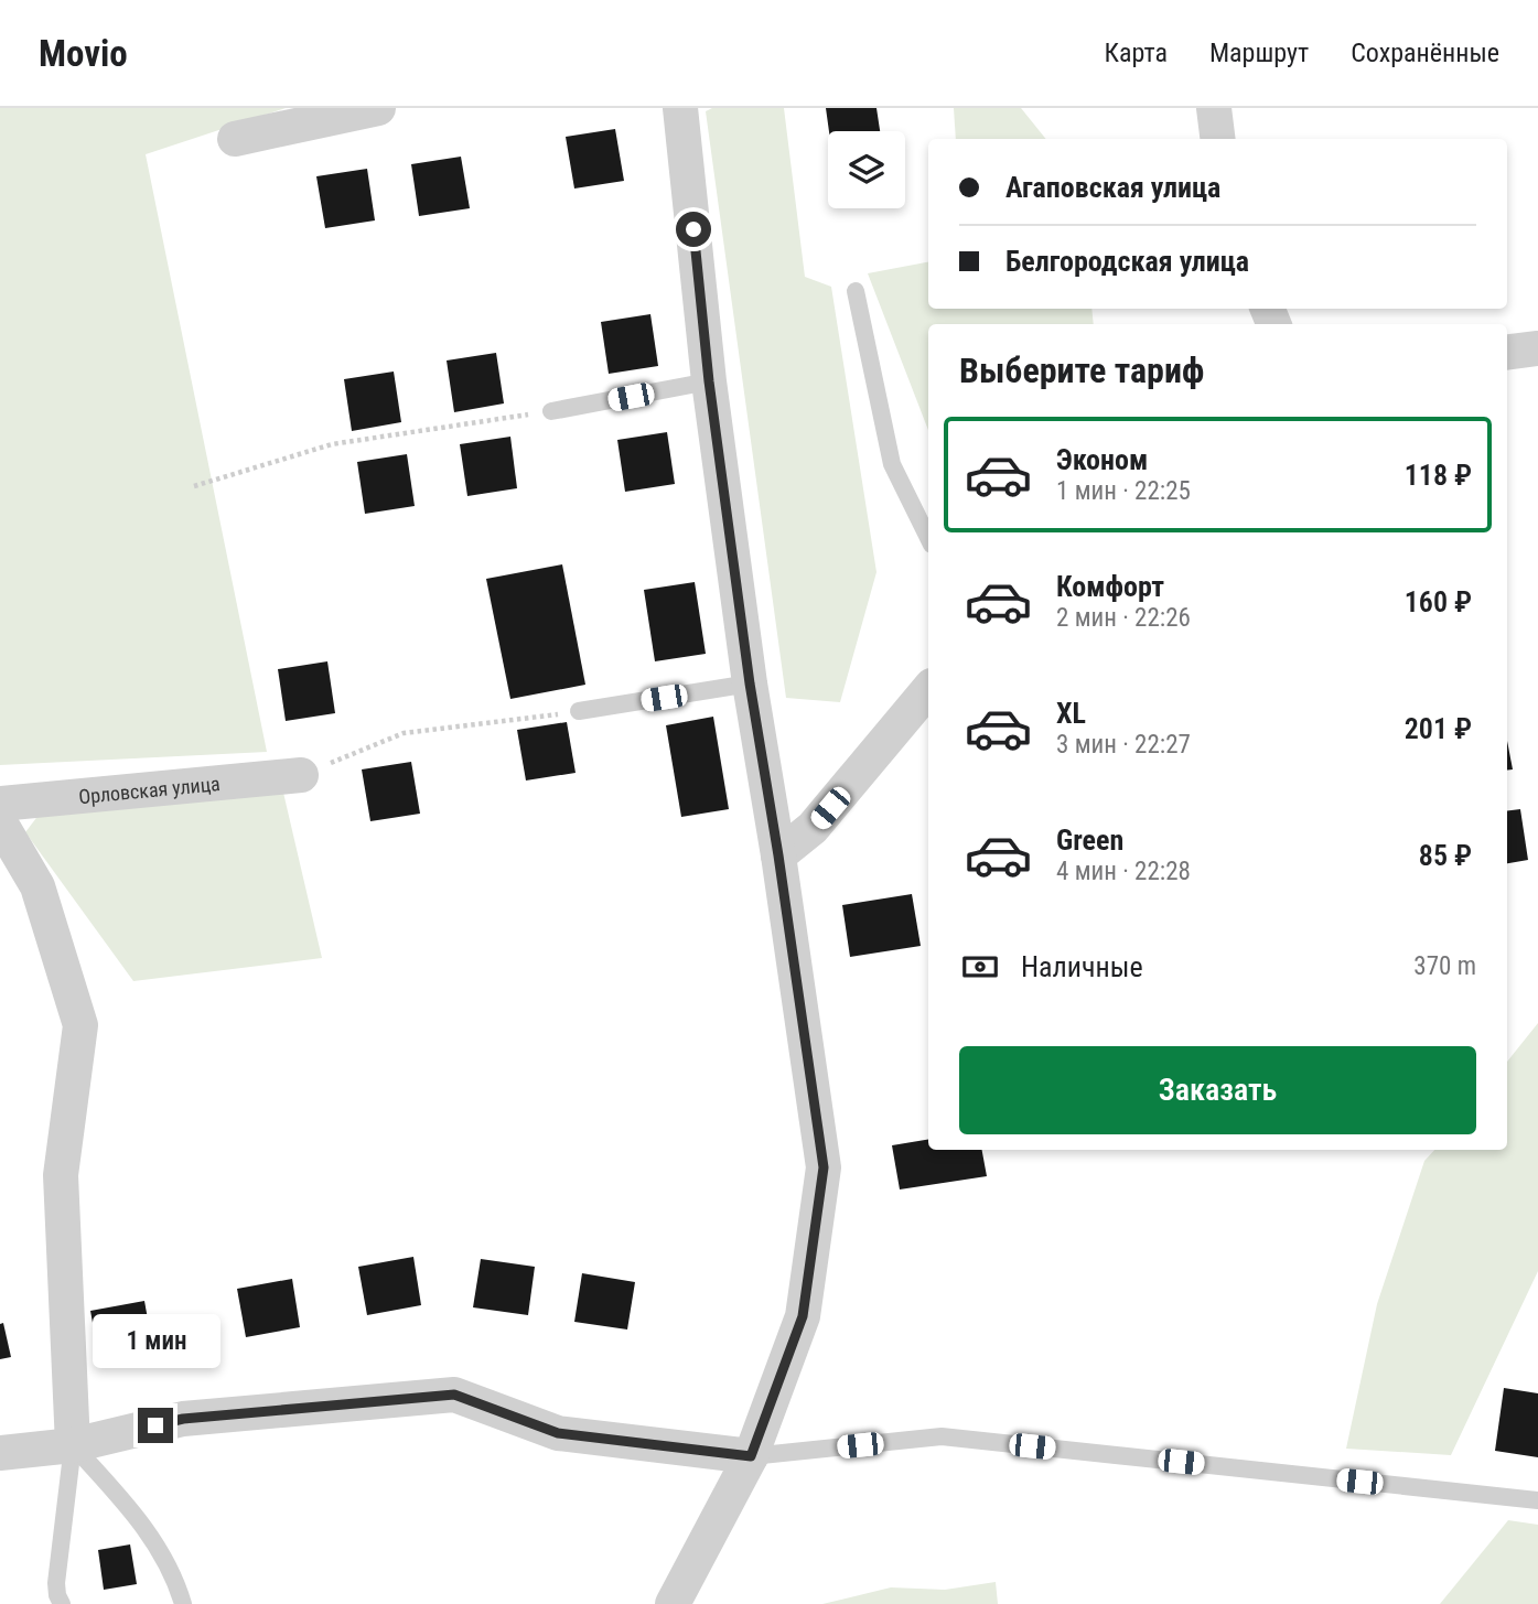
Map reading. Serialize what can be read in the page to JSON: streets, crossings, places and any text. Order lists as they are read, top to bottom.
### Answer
{
  "streets": {
    "street": ["Орловская улица"]
  },
  "page": {
    "header": "Movio",
    "nav": ["Карта", "Маршрут", "Сохранённые"],
    "banner": ["Агаповская улица", "Белгородская улица"],
    "heading": "Выберите тариф",
    "list": [
      {
        "name": "Эконом",
        "note": "1 мин · 22:25",
        "value": "118 ₽"
      },
      {
        "name": "Комфорт",
        "note": "2 мин · 22:26",
        "value": "160 ₽"
      },
      {
        "name": "XL",
        "note": "3 мин · 22:27",
        "value": "201 ₽"
      },
      {
        "name": "Green",
        "note": "4 мин · 22:28",
        "value": "85 ₽"
      }
    ],
    "pay": ["Наличные", "370 m"],
    "buttons": "Заказать",
    "bubble": "1 мин"
  }
}
